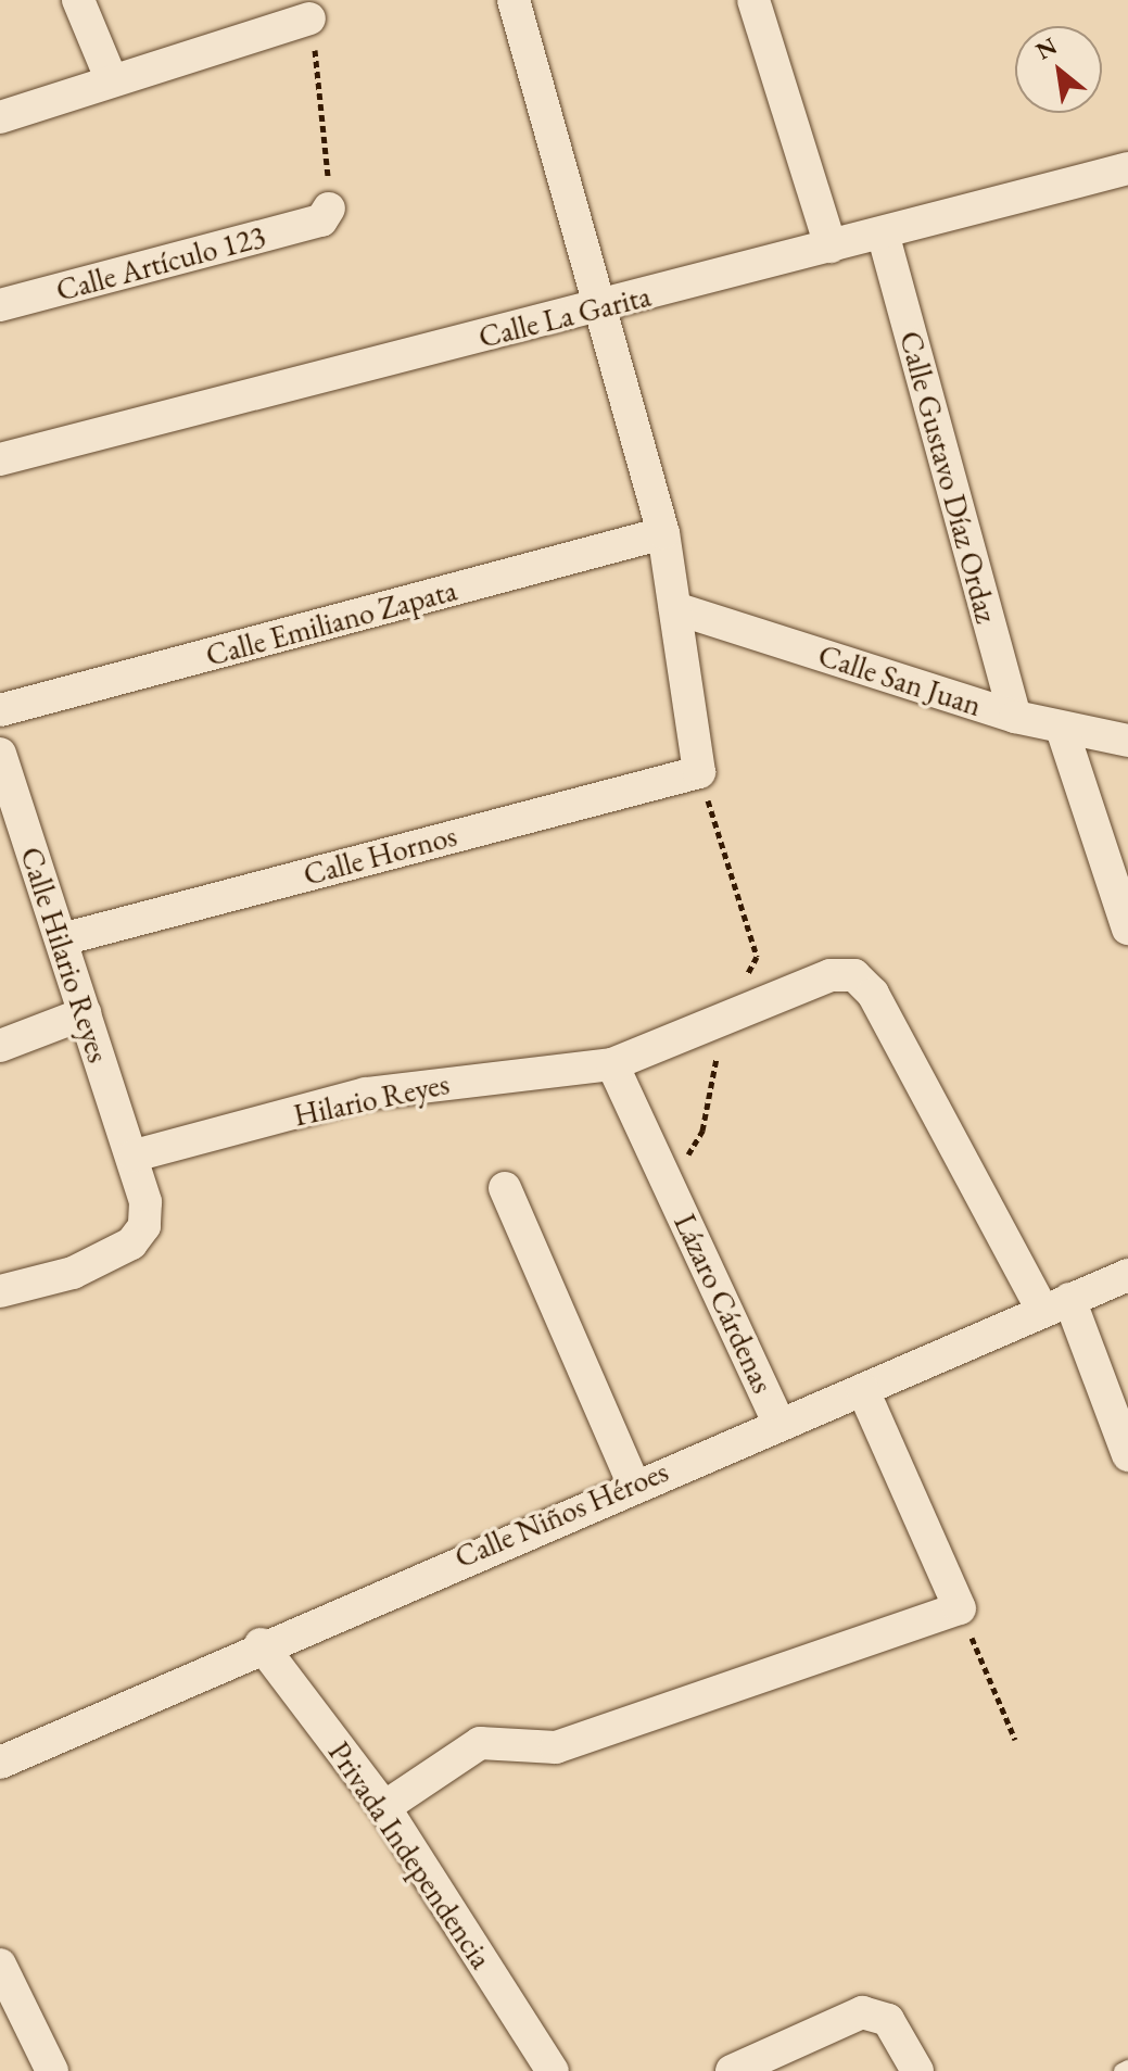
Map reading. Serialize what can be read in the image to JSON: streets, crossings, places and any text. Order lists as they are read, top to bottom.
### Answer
{
  "streets": {
    "street": [
      "Calle Artículo 123",
      "Calle La Garita",
      "Calle Gustavo Díaz Ordaz",
      "Calle Emiliano Zapata",
      "Calle San Juan",
      "Calle Hornos",
      "Calle Hilario Reyes",
      "Hilario Reyes",
      "Lázaro Cárdenas",
      "Calle Niños Héroes",
      "Privada Independencia"
    ]
  },
  "crossings": [
    ["Calle La Garita", "Calle Gustavo Díaz Ordaz"],
    ["Calle Gustavo Díaz Ordaz", "Calle San Juan"],
    ["Calle Hornos", "Calle Hilario Reyes"],
    ["Calle Hornos", "Lázaro Cárdenas"],
    ["Calle Hilario Reyes", "Hilario Reyes"],
    ["Hilario Reyes", "Lázaro Cárdenas"],
    ["Lázaro Cárdenas", "Calle Niños Héroes"],
    ["Calle Niños Héroes", "Privada Independencia"]
  ],
  "north": "top left"
}
